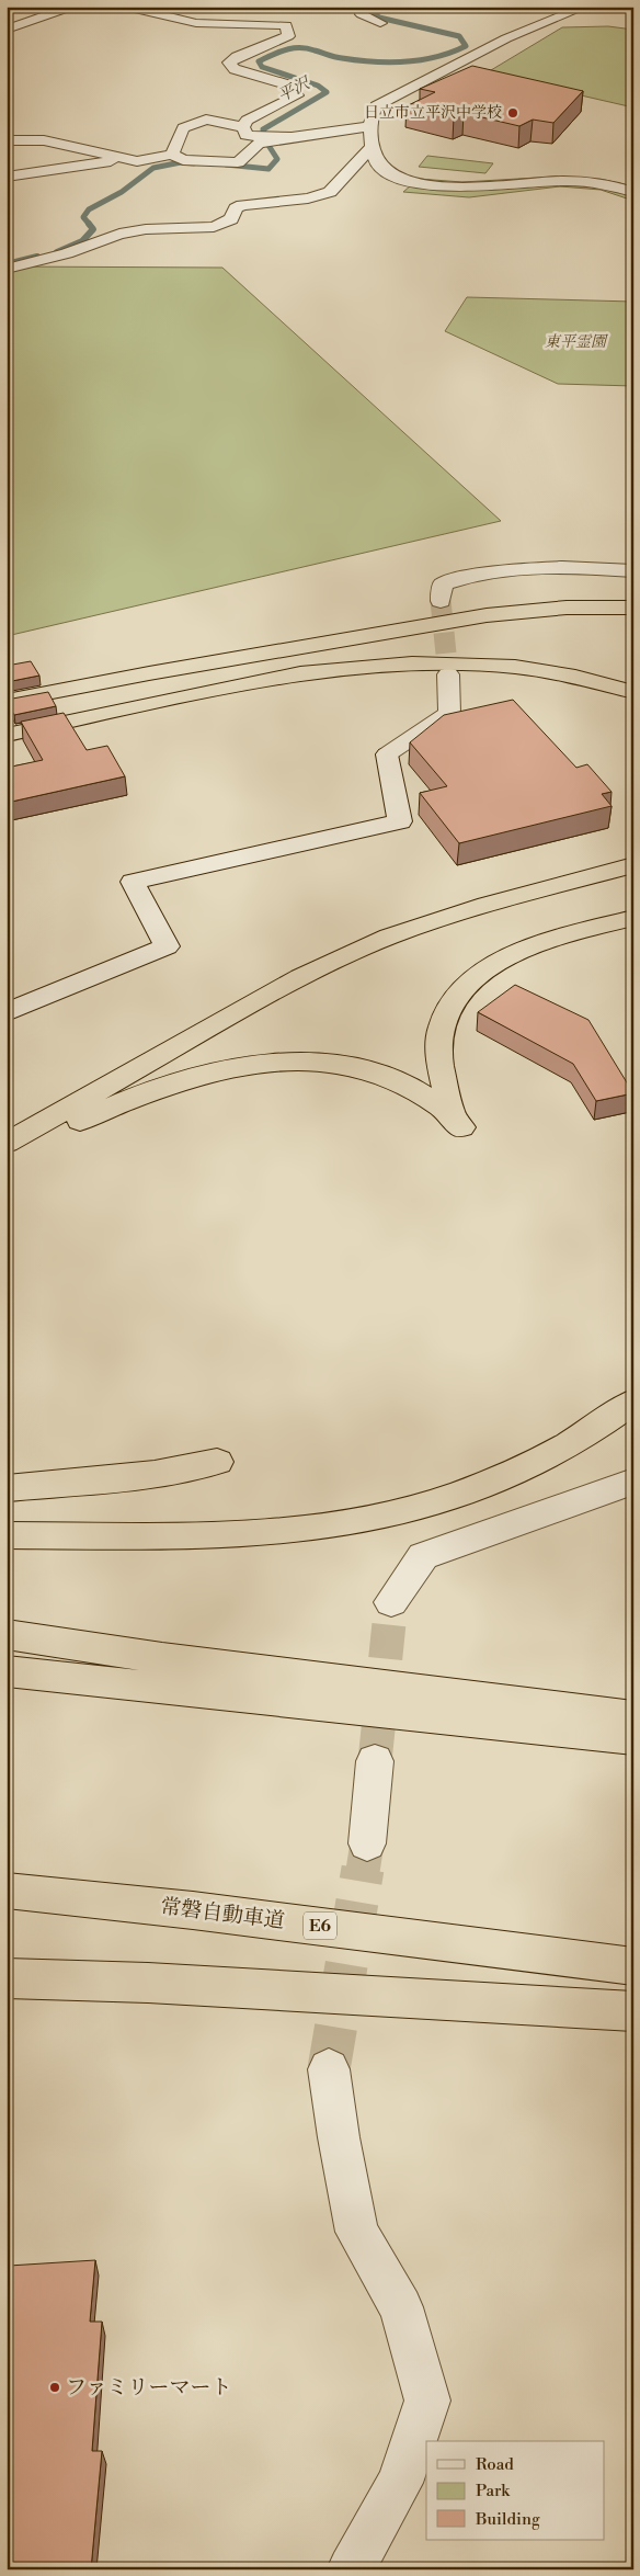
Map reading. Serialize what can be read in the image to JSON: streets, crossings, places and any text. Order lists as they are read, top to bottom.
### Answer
{
  "streets": {
    "highway": ["常磐自動車道", "E6"]
  },
  "water": ["平沢"],
  "parks": ["東平霊園"],
  "places": ["日立市立平沢中学校", "ファミリーマート"],
  "legend": ["Road", "Park", "Building"]
}
